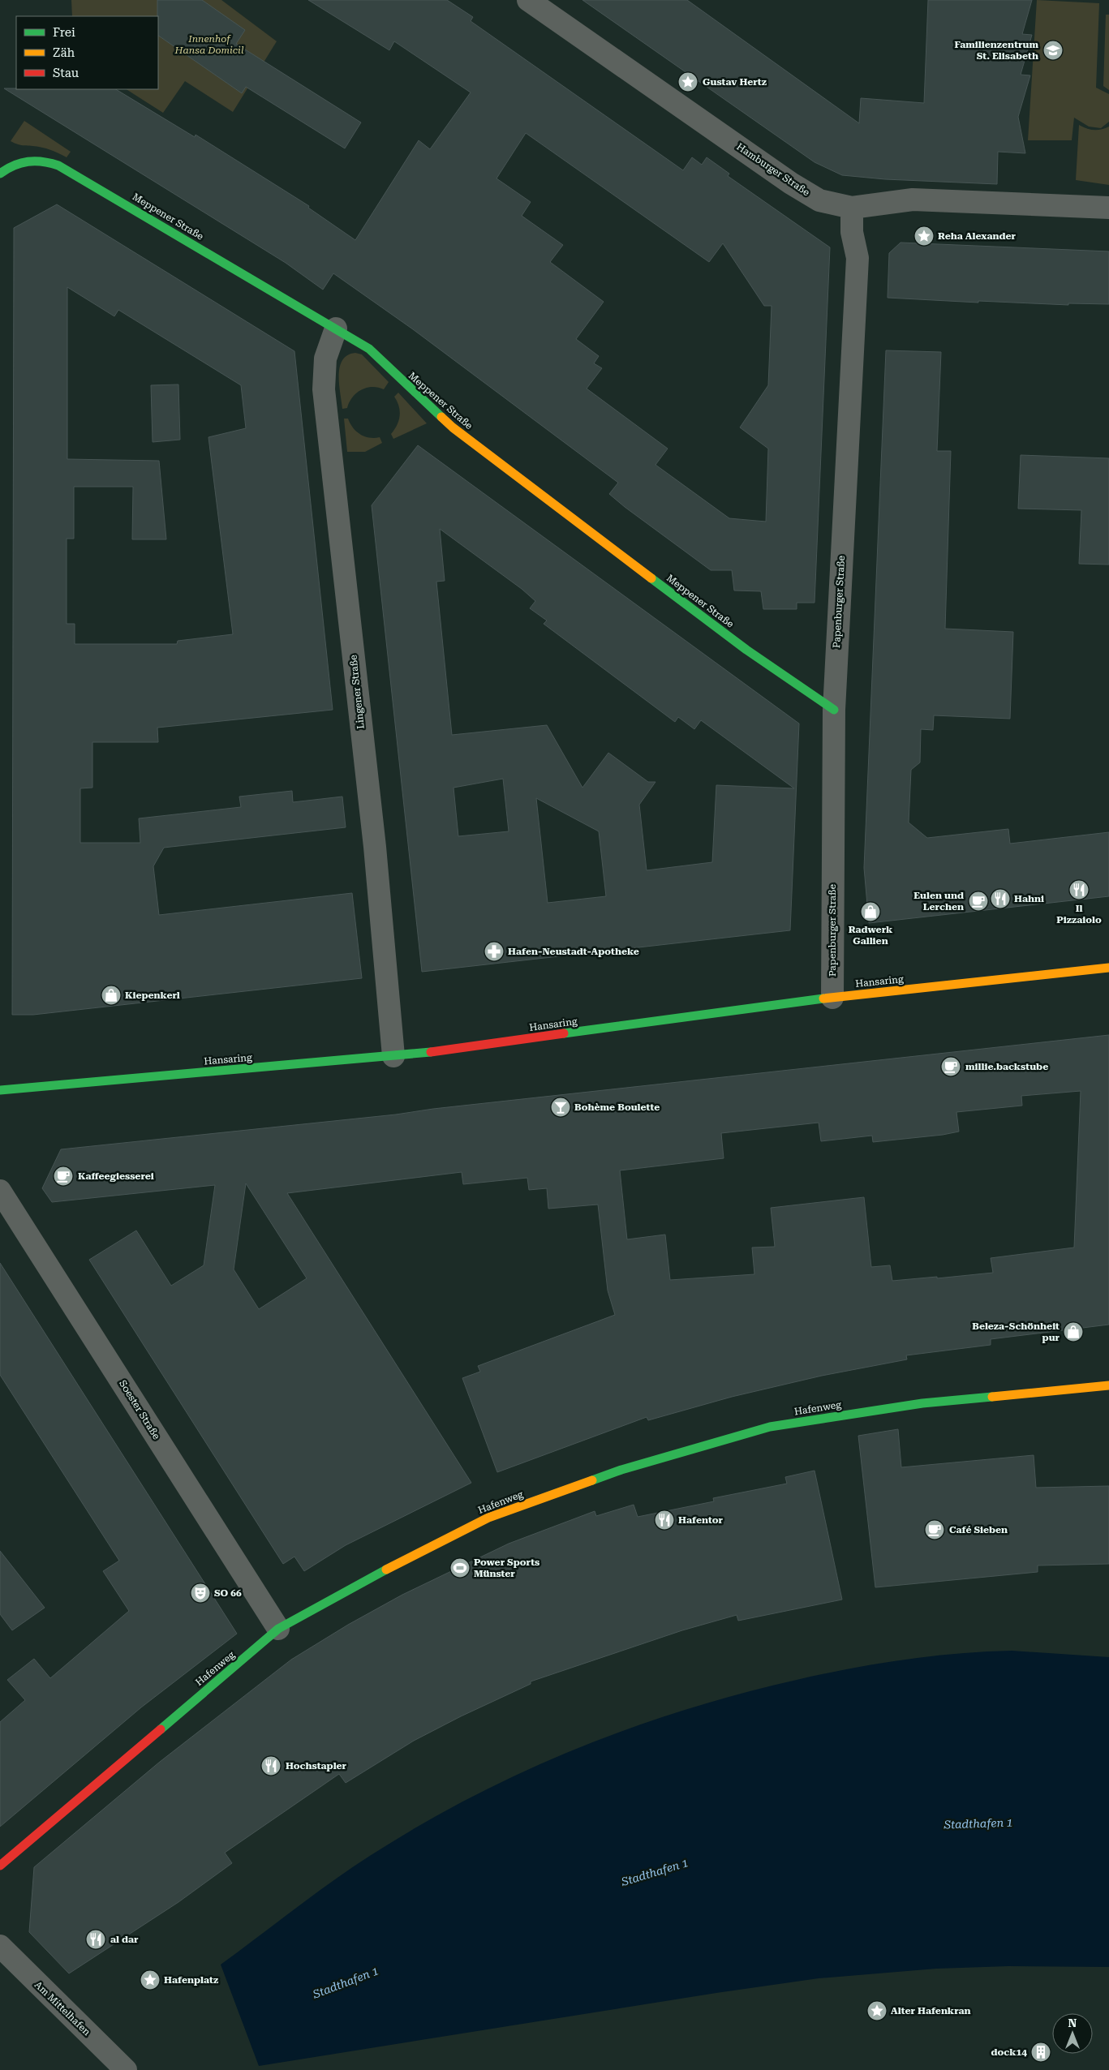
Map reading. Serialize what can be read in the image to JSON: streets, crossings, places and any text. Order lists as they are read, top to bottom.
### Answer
{
  "streets": {
    "street": [
      "Hamburger Straße",
      "Meppener Straße",
      "Papenburger Straße",
      "Lingener Straße",
      "Hansaring",
      "Hafenweg",
      "Soester Straße",
      "Am Mittelhafen"
    ]
  },
  "crossings": [
    ["Hamburger Straße", "Papenburger Straße"],
    ["Meppener Straße", "Papenburger Straße"],
    ["Meppener Straße", "Lingener Straße"],
    ["Papenburger Straße", "Hansaring"],
    ["Lingener Straße", "Hansaring"],
    ["Hafenweg", "Soester Straße"]
  ],
  "water": ["Stadthafen 1"],
  "parks": ["Innenhof Hansa Domicil"],
  "places": {
    "school or university": ["Familienzentrum St. Elisabeth"],
    "place": [
      "Gustav Hertz",
      "Reha Alexander",
      "Hafenplatz",
      "Alter Hafenkran"
    ],
    "restaurant": [
      "Il Pizzaiolo",
      "Hahni",
      "Hafentor",
      "Hochstapler",
      "al dar"
    ],
    "cafe": [
      "Eulen und Lerchen",
      "millie.backstube",
      "Kaffeegiesserei",
      "Café Sieben"
    ],
    "shop": ["Radwerk Gallien", "Kiepenkerl", "Beleza-Schönheit pur"],
    "pharmacy": ["Hafen-Neustadt-Apotheke"],
    "bar": ["Bohème Boulette"],
    "sports": ["Power Sports Münster"],
    "theatre": ["SO 66"],
    "building": ["dock14"]
  },
  "legend": ["Frei", "Zäh", "Stau"],
  "north": "top"
}
